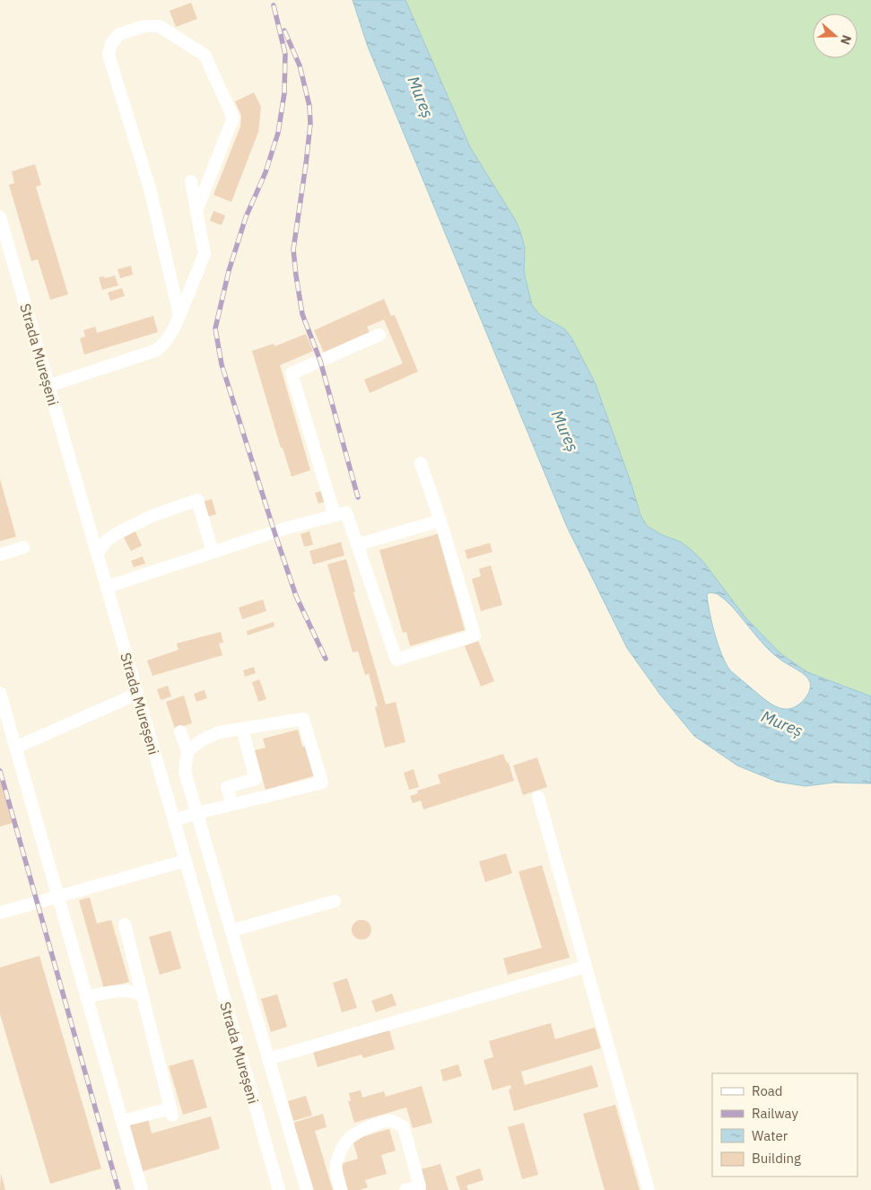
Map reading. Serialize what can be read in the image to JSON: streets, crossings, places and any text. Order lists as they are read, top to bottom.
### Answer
{
  "streets": {
    "street": ["Strada Mureșeni"]
  },
  "water": ["Mureș"],
  "legend": [
    "Road",
    "Railway",
    "Water",
    "Building"
  ],
  "north": "right"
}
